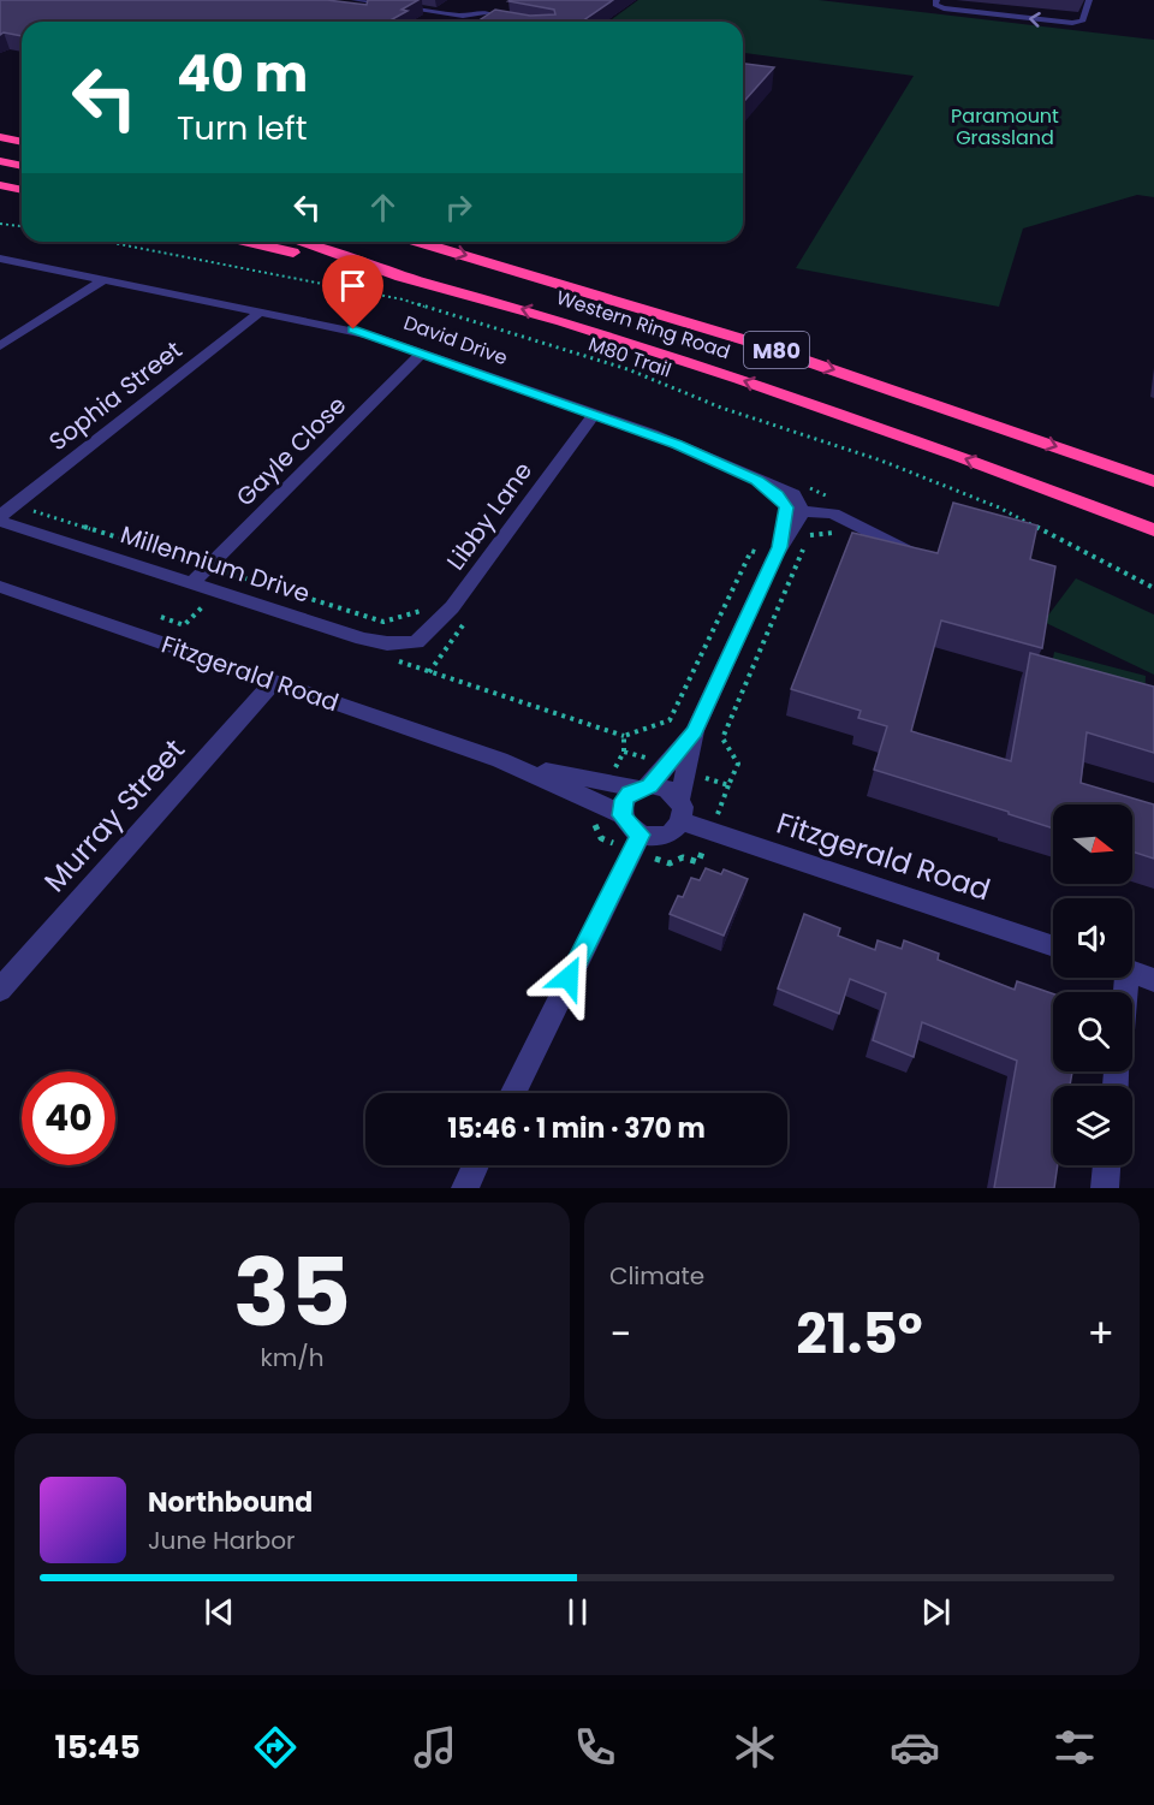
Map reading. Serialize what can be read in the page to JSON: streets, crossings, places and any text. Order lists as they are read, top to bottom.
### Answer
{
  "streets": {
    "highway": ["Western Ring Road", "M80"],
    "street": [
      "David Drive",
      "Sophia Street",
      "Gayle Close",
      "Libby Lane",
      "Millennium Drive",
      "Fitzgerald Road",
      "Murray Street"
    ],
    "path": ["M80 Trail"]
  },
  "crossings": [
    ["David Drive", "Sophia Street"],
    ["David Drive", "Gayle Close"],
    ["David Drive", "Libby Lane"],
    ["Sophia Street", "Millennium Drive"],
    ["Gayle Close", "Millennium Drive"],
    ["Libby Lane", "Millennium Drive"],
    ["Fitzgerald Road", "Murray Street"]
  ],
  "parks": ["Paramount Grassland"],
  "north": "right",
  "page": {
    "turn": ["40 m", "Turn left"],
    "limit": "40",
    "trip": "15:46 · 1 min · 370 m",
    "tile": [
      ["35", "km/h"],
      "Climate"
    ],
    "heat": ["−", "21.5°", "+"],
    "song": ["Northbound", "June Harbor"],
    "tabs": "15:45"
  }
}
